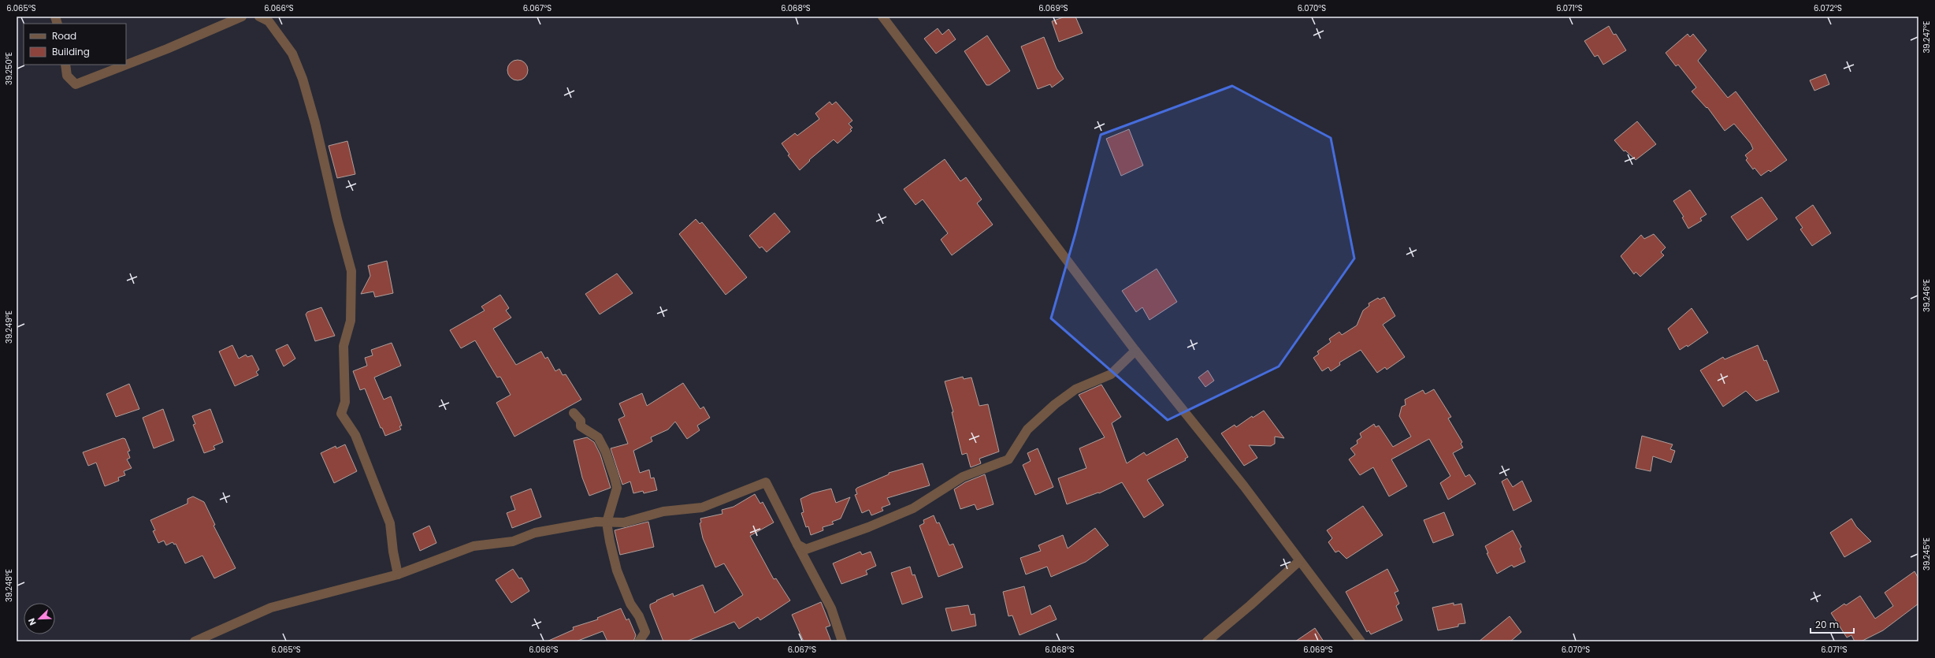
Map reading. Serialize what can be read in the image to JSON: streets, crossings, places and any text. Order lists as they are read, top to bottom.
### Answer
{
  "legend": ["Road", "Building"],
  "scale_bar": "20 m",
  "north": "bottom left",
  "coordinates": [
    "6.065°S",
    "6.066°S",
    "6.067°S",
    "6.068°S",
    "6.069°S",
    "6.070°S",
    "6.071°S",
    "6.072°S",
    "39.247°E",
    "39.250°E",
    "39.246°E",
    "39.249°E",
    "39.245°E",
    "39.248°E"
  ]
}
